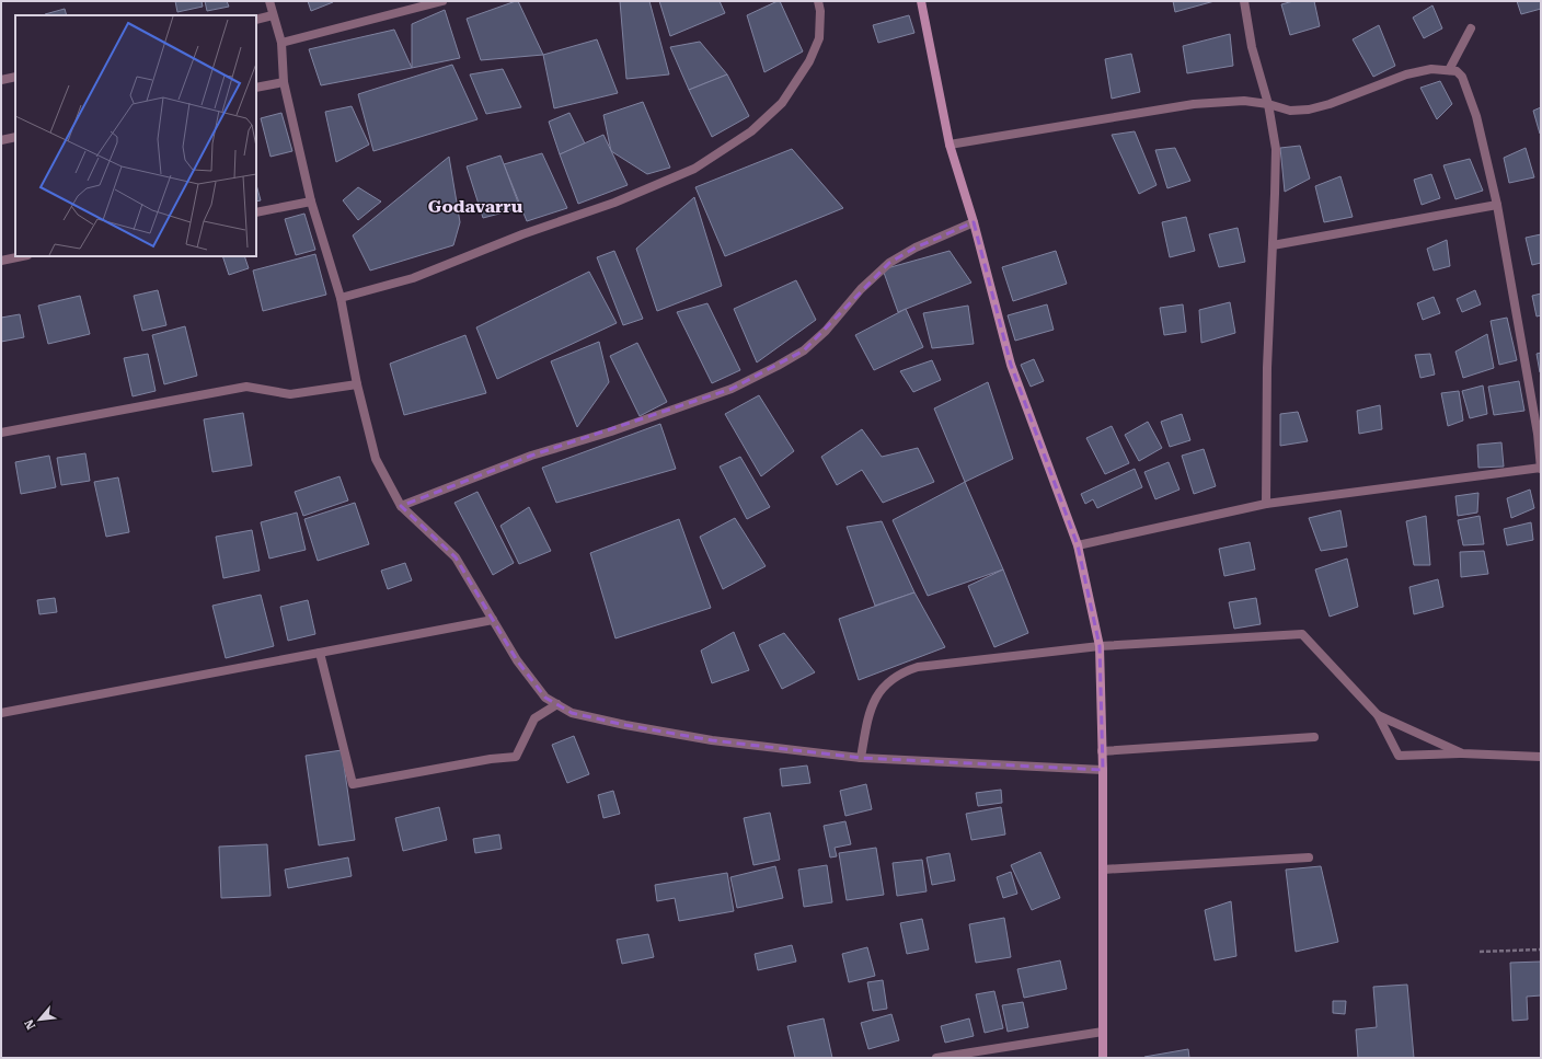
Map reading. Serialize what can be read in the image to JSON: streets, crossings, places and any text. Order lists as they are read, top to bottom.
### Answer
{
  "districts": ["Godavarru"],
  "north": "bottom left"
}
